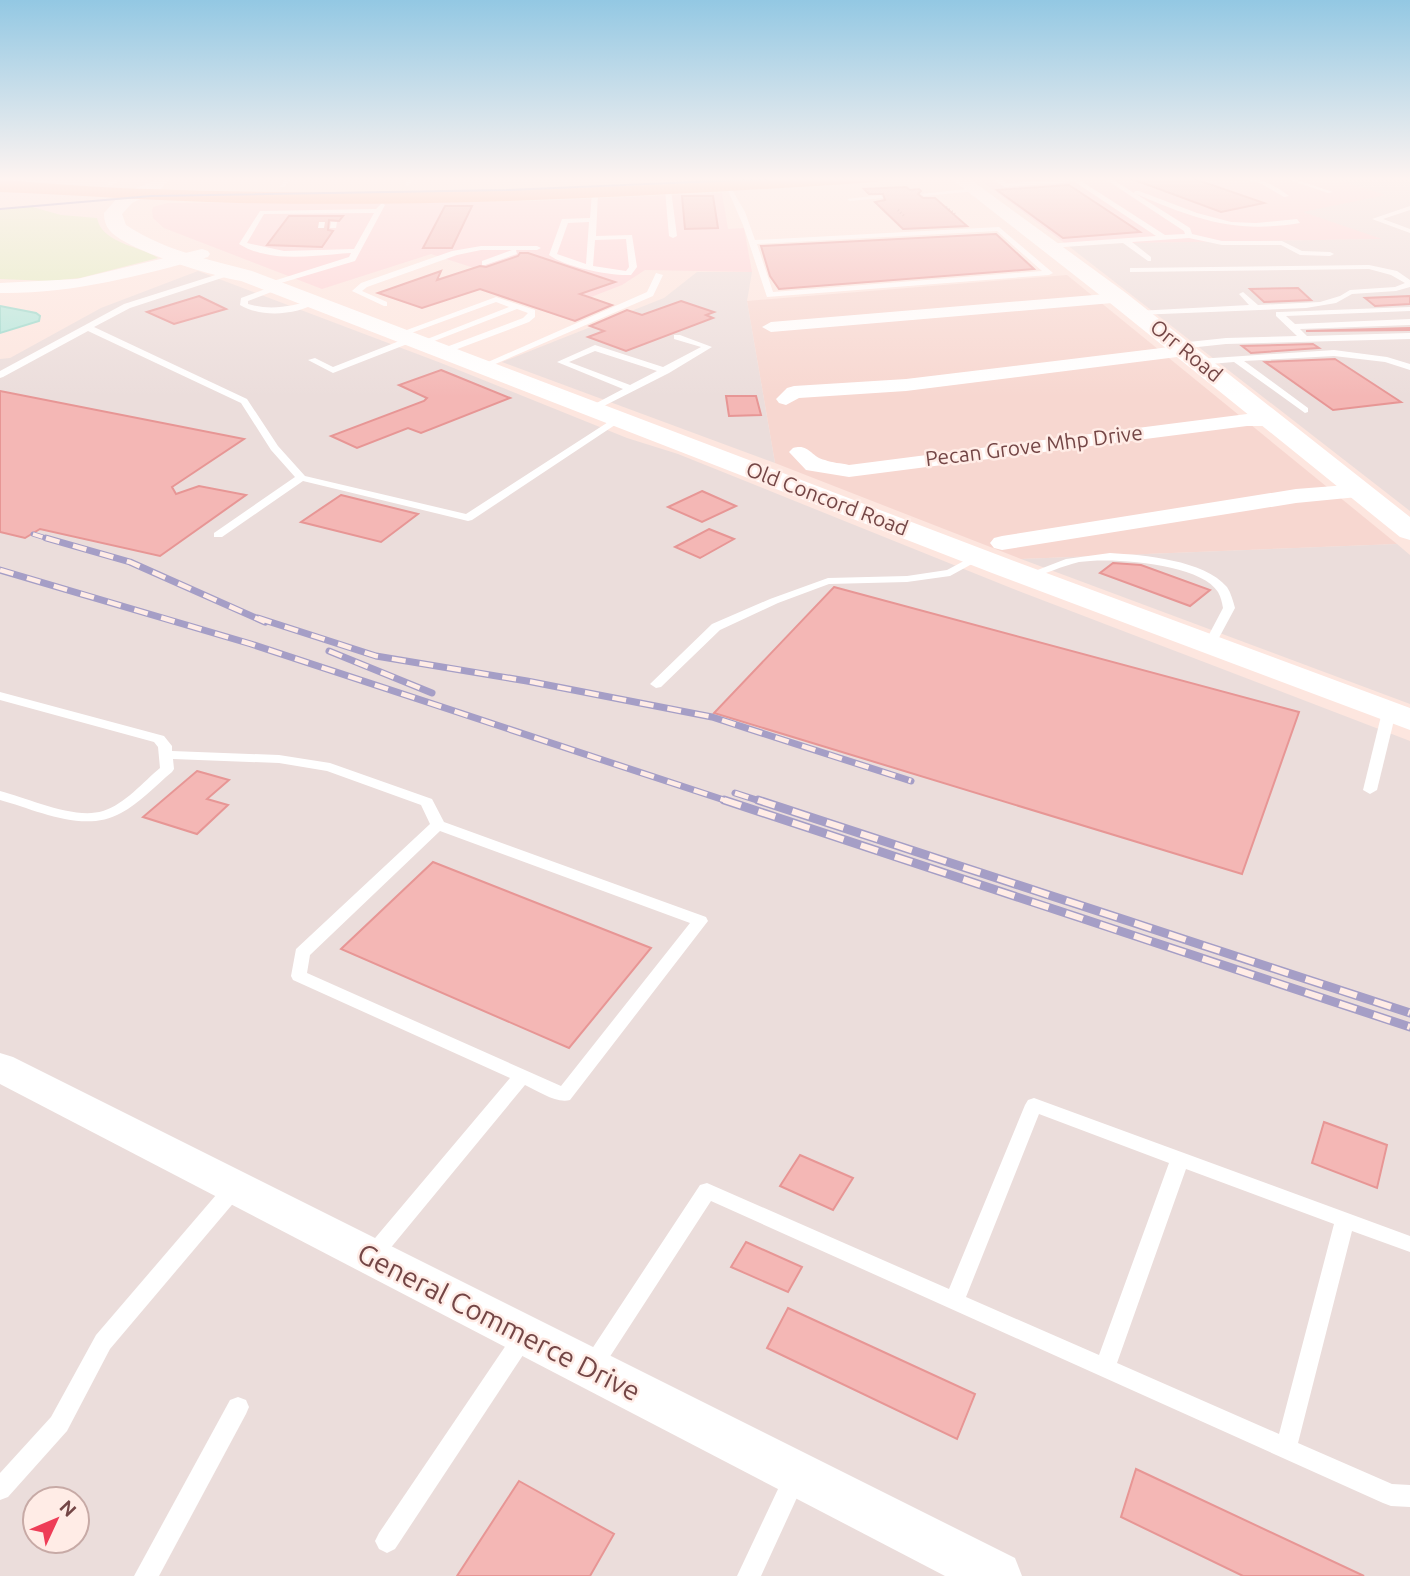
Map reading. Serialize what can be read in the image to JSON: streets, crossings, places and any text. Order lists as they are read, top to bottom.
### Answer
{
  "streets": {
    "street": [
      "Orr Road",
      "Pecan Grove Mhp Drive",
      "Old Concord Road",
      "General Commerce Drive"
    ]
  },
  "crossings": [
    ["Orr Road", "Pecan Grove Mhp Drive"]
  ],
  "north": "top right"
}
